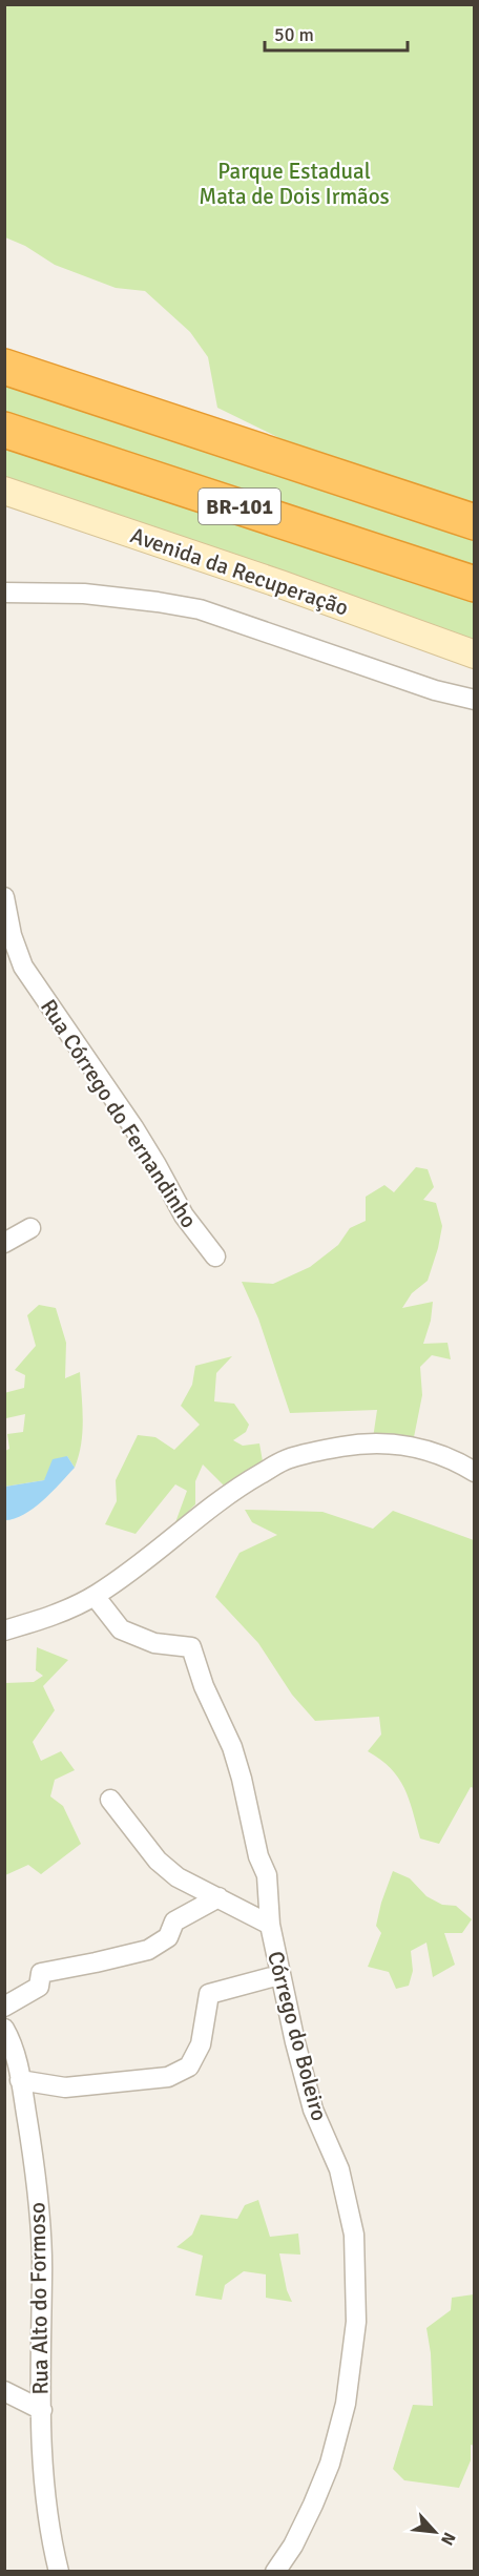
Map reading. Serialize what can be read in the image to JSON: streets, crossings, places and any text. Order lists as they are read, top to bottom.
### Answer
{
  "streets": {
    "highway": ["BR-101"],
    "main road": ["Avenida da Recuperação"],
    "street": ["Rua Córrego do Fernandinho", "Córrego do Boleiro", "Rua Alto do Formoso"]
  },
  "parks": ["Parque Estadual Mata de Dois Irmãos"],
  "scale_bar": "50 m",
  "north": "bottom right"
}
